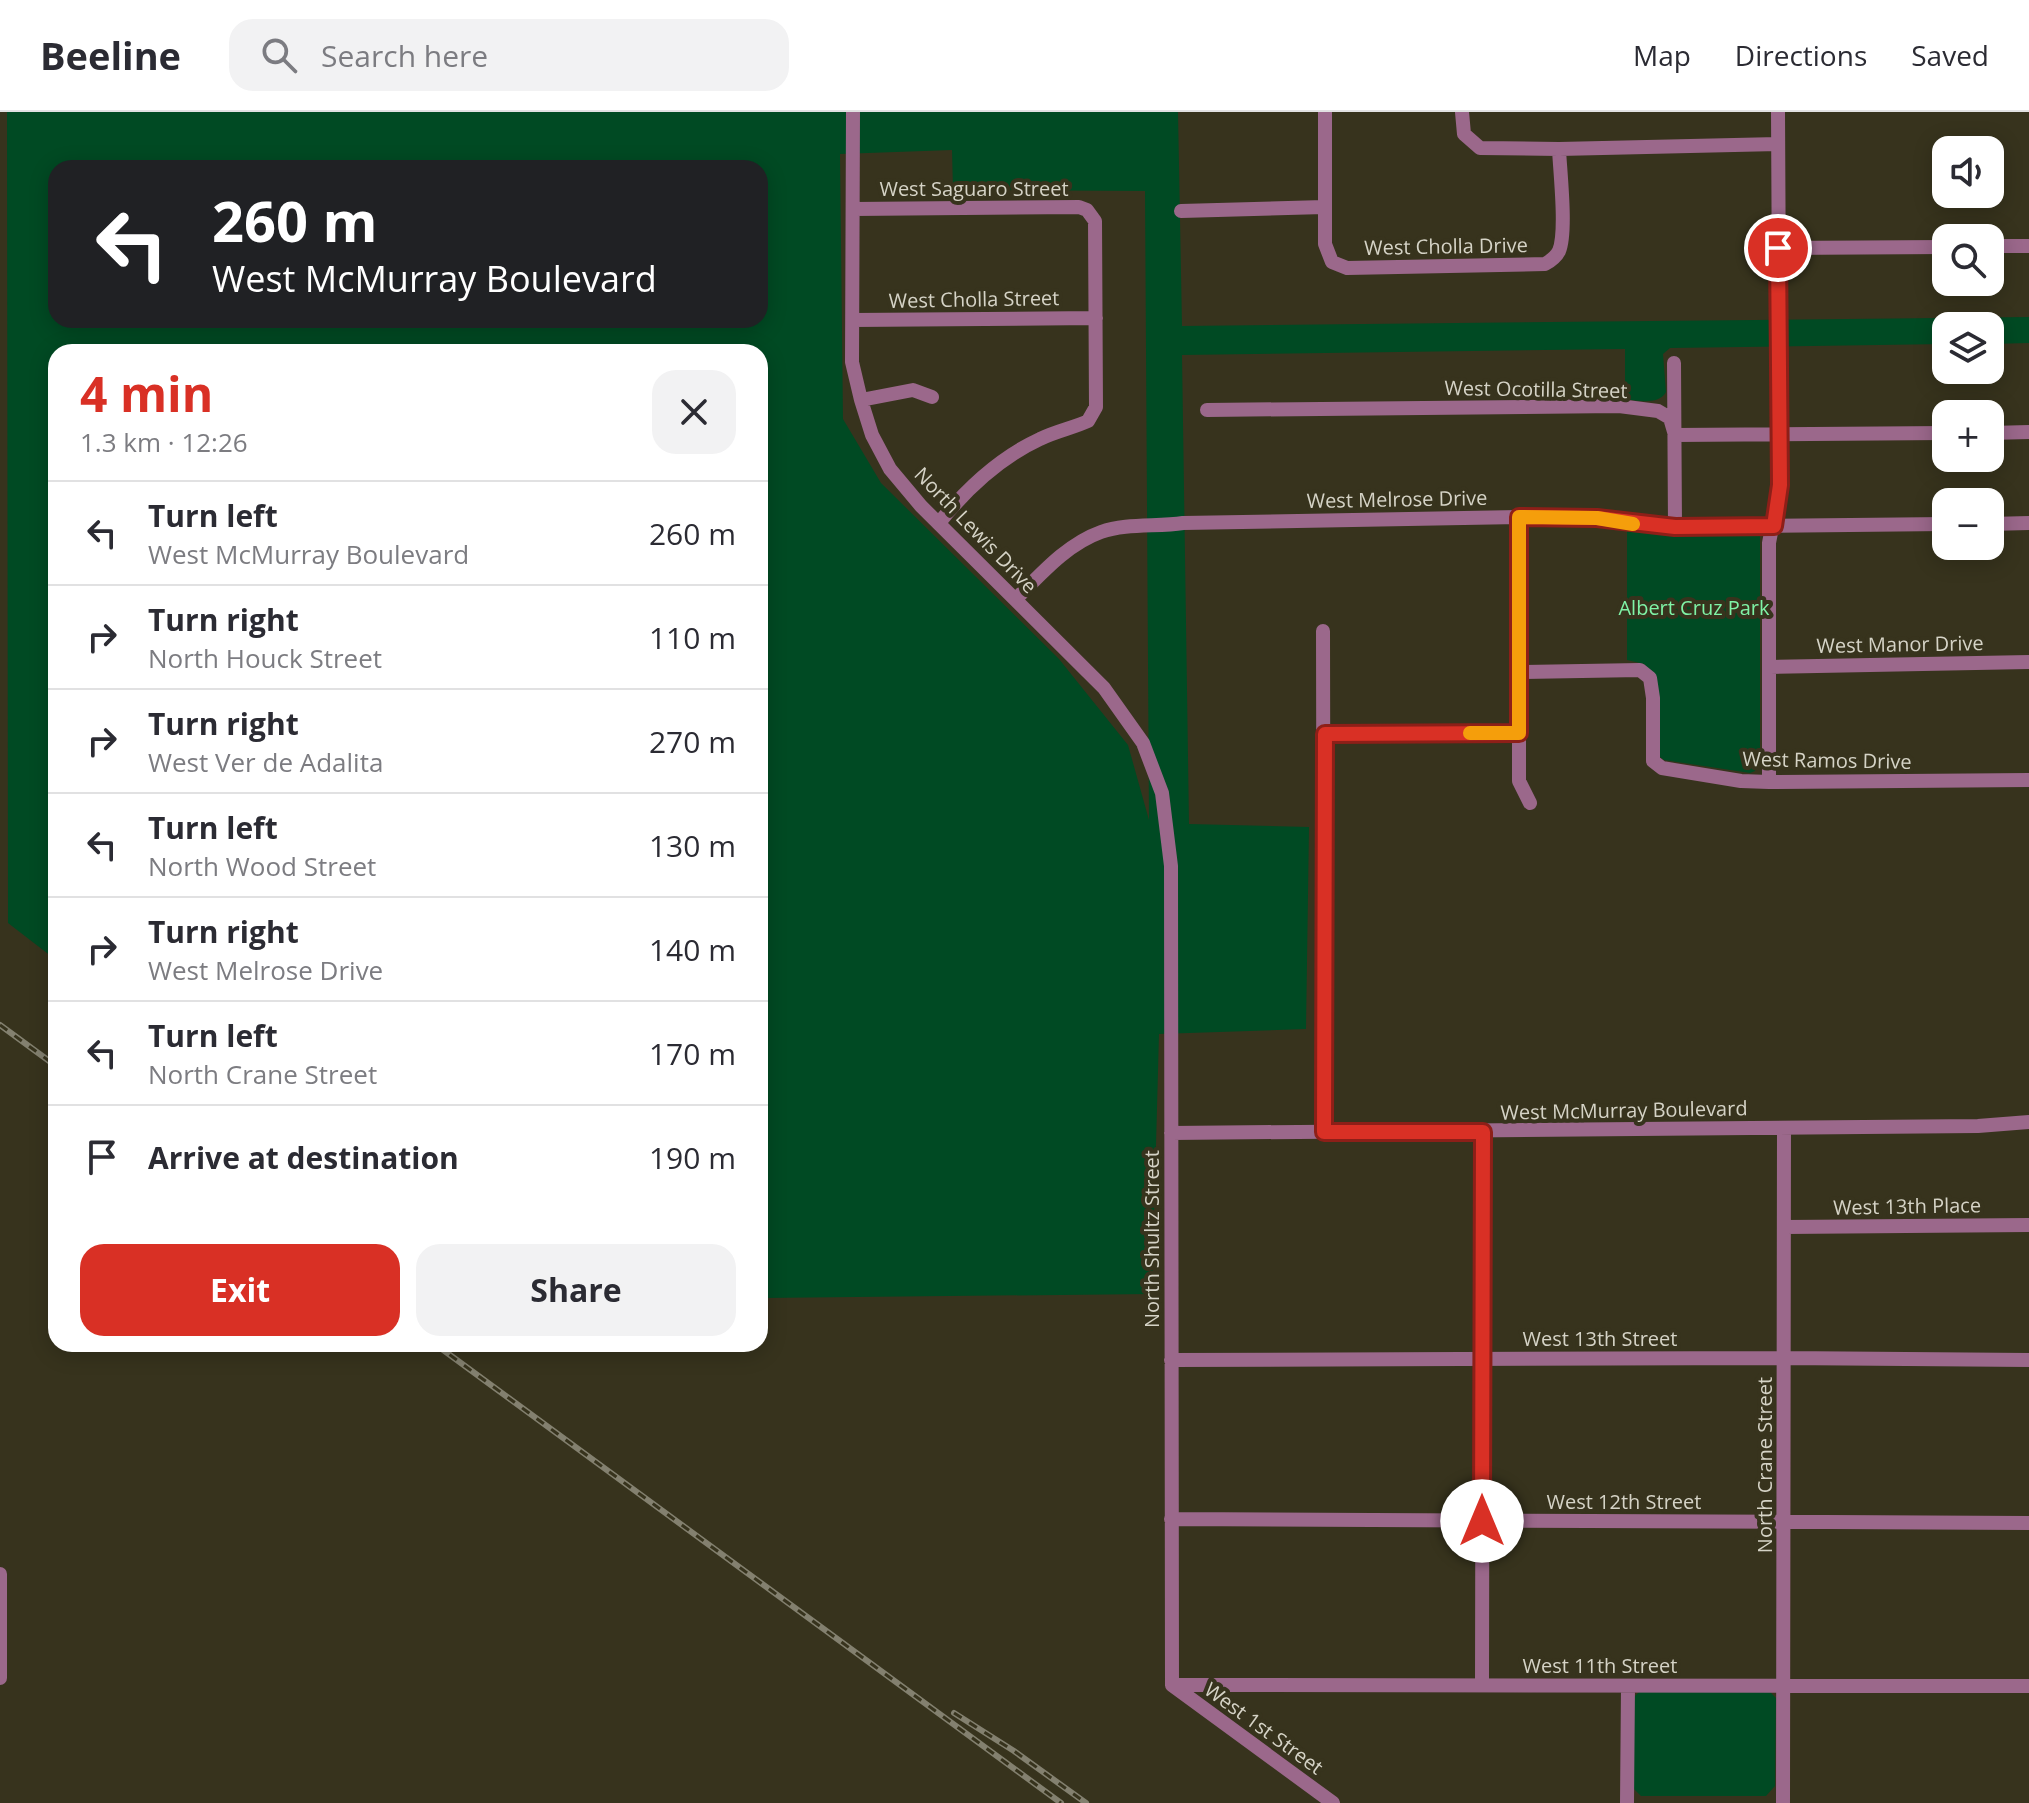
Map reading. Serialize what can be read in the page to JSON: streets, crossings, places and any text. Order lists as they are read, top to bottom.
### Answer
{
  "streets": {
    "street": [
      "West Saguaro Street",
      "West Cholla Drive",
      "West Cholla Street",
      "West Ocotilla Street",
      "West Melrose Drive",
      "North Lewis Drive",
      "West Manor Drive",
      "West Ramos Drive",
      "West McMurray Boulevard",
      "West 13th Place",
      "North Shultz Street",
      "West 13th Street",
      "North Crane Street",
      "West 12th Street",
      "West 11th Street",
      "West 1st Street"
    ]
  },
  "crossings": [
    ["West Saguaro Street", "West Cholla Street"],
    ["West Saguaro Street", "North Lewis Drive"],
    ["West Cholla Street", "North Lewis Drive"],
    ["West Melrose Drive", "North Lewis Drive"],
    ["North Lewis Drive", "North Shultz Street"],
    ["West McMurray Boulevard", "North Shultz Street"],
    ["West McMurray Boulevard", "North Crane Street"],
    ["West 13th Place", "North Crane Street"],
    ["North Shultz Street", "West 13th Street"],
    ["North Shultz Street", "West 12th Street"],
    ["North Shultz Street", "West 11th Street"],
    ["North Shultz Street", "West 1st Street"],
    ["West 13th Street", "North Crane Street"],
    ["North Crane Street", "West 12th Street"],
    ["North Crane Street", "West 11th Street"],
    ["West 11th Street", "West 1st Street"]
  ],
  "parks": ["Albert Cruz Park"],
  "page": {
    "header": "Beeline",
    "search": "Search here",
    "nav": ["Map", "Directions", "Saved"],
    "map_buttons": ["+", "−"],
    "turn": ["260 m", "West McMurray Boulevard"],
    "heading": ["4 min", "1.3 km · 12:26"],
    "list": [
      {
        "name": "Turn left",
        "note": "West McMurray Boulevard",
        "value": "260 m"
      },
      {
        "name": "Turn right",
        "note": "North Houck Street",
        "value": "110 m"
      },
      {
        "name": "Turn right",
        "note": "West Ver de Adalita",
        "value": "270 m"
      },
      {
        "name": "Turn left",
        "note": "North Wood Street",
        "value": "130 m"
      },
      {
        "name": "Turn right",
        "note": "West Melrose Drive",
        "value": "140 m"
      },
      {
        "name": "Turn left",
        "note": "North Crane Street",
        "value": "170 m"
      },
      {
        "name": "Arrive at destination",
        "value": "190 m"
      }
    ],
    "buttons": ["Exit", "Share"]
  }
}
